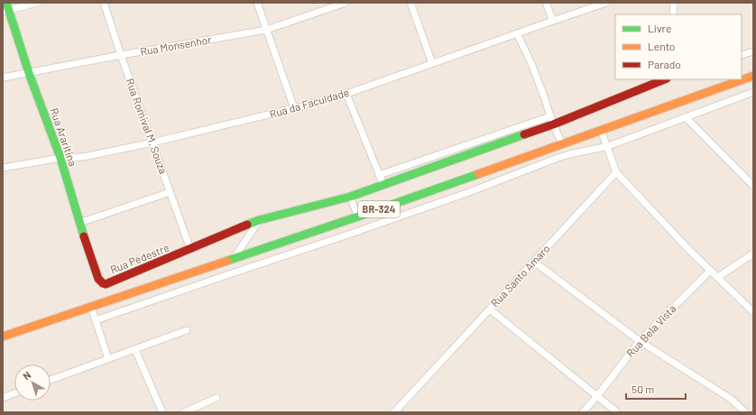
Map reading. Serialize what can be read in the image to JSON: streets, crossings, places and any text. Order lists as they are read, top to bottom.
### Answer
{
  "streets": {
    "main road": ["Rua Araritina", "BR-324", "Rua Pedestre"],
    "street": [
      "Rua Monsenhor",
      "Rua da Faculdade",
      "Rua Romival M. Souza",
      "Rua Santo Amaro",
      "Rua Bela Vista"
    ]
  },
  "crossings": [
    ["Rua Monsenhor", "Rua Romival M. Souza"],
    ["Rua Monsenhor", "Rua Araritina"],
    ["Rua da Faculdade", "Rua Romival M. Souza"],
    ["Rua da Faculdade", "Rua Araritina"],
    ["Rua Romival M. Souza", "Rua Pedestre"],
    ["Rua Araritina", "Rua Pedestre"]
  ],
  "legend": ["Livre", "Lento", "Parado"],
  "scale_bar": "50 m",
  "north": "top left"
}
